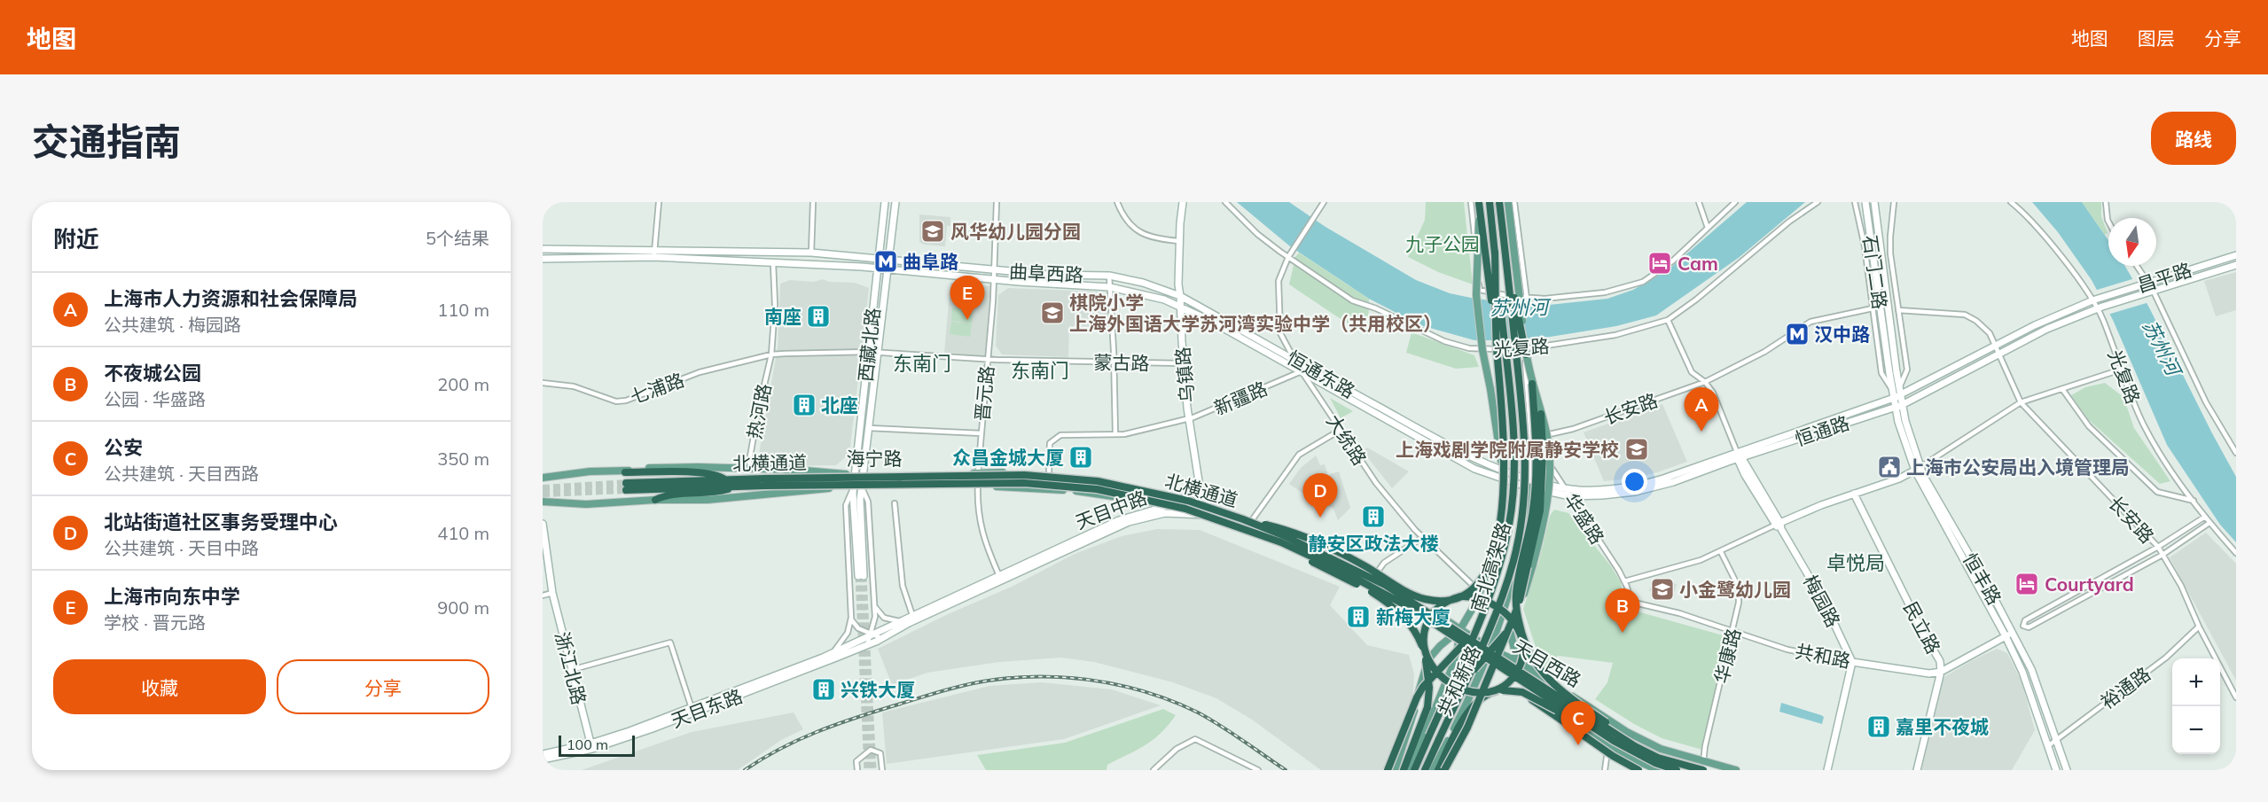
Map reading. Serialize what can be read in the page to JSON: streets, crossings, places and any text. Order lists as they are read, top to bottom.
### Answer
{
  "streets": {
    "highway": ["北横通道", "南北高架路"],
    "main road": [
      "石门二路",
      "曲阜西路",
      "昌平路",
      "西藏北路",
      "恒通东路",
      "乌镇路",
      "恒通路",
      "海宁路",
      "天目中路",
      "恒丰路",
      "梅园路",
      "民立路",
      "共和路",
      "天目西路",
      "浙江北路",
      "共和新路",
      "天目东路"
    ],
    "street": [
      "光复路",
      "蒙古路",
      "七浦路",
      "晋元路",
      "新疆路",
      "长安路",
      "热河路",
      "大统路",
      "华盛路",
      "华康路",
      "裕通路"
    ]
  },
  "crossings": [
    ["石门二路", "恒丰路"],
    ["曲阜西路", "西藏北路"],
    ["曲阜西路", "恒通东路"],
    ["曲阜西路", "晋元路"],
    ["昌平路", "光复路"],
    ["昌平路", "恒通路"],
    ["西藏北路", "蒙古路"],
    ["西藏北路", "七浦路"],
    ["西藏北路", "海宁路"],
    ["西藏北路", "天目中路"],
    ["西藏北路", "天目东路"],
    ["光复路", "恒通路"],
    ["光复路", "大统路"],
    ["光复路", "梅园路"],
    ["光复路", "共和新路"],
    ["蒙古路", "乌镇路"],
    ["蒙古路", "七浦路"],
    ["蒙古路", "晋元路"],
    ["恒通东路", "乌镇路"],
    ["恒通东路", "新疆路"],
    ["恒通东路", "恒通路"],
    ["恒通东路", "大统路"],
    ["恒通东路", "共和新路"],
    ["乌镇路", "新疆路"],
    ["乌镇路", "海宁路"],
    ["乌镇路", "天目中路"],
    ["七浦路", "热河路"],
    ["晋元路", "海宁路"],
    ["晋元路", "天目中路"],
    ["新疆路", "大统路"],
    ["新疆路", "海宁路"],
    ["长安路", "恒通路"],
    ["长安路", "华盛路"],
    ["长安路", "恒丰路"],
    ["长安路", "梅园路"],
    ["长安路", "共和新路"],
    ["长安路", "裕通路"],
    ["热河路", "海宁路"],
    ["恒通路", "华盛路"],
    ["恒通路", "恒丰路"],
    ["恒通路", "梅园路"],
    ["恒通路", "共和新路"],
    ["大统路", "共和新路"],
    ["海宁路", "天目中路"],
    ["北横通道", "华康路"],
    ["北横通道", "天目西路"],
    ["天目中路", "天目西路"],
    ["天目中路", "共和新路"],
    ["天目中路", "天目东路"],
    ["华盛路", "共和路"],
    ["华盛路", "共和新路"],
    ["恒丰路", "共和路"],
    ["恒丰路", "裕通路"],
    ["梅园路", "共和路"],
    ["民立路", "共和路"],
    ["华康路", "共和路"],
    ["华康路", "天目西路"],
    ["天目西路", "共和新路"],
    ["浙江北路", "天目东路"]
  ],
  "districts": ["东南门", "东南门", "卓悦局"],
  "water": ["苏州河"],
  "parks": ["九子公园"],
  "places": {
    "school or university": [
      "风华幼儿园分园",
      "棋院小学 上海外国语大学苏河湾实验中学（共用校区）",
      "上海戏剧学院附属静安学校",
      "小金鹭幼儿园"
    ],
    "metro station": ["曲阜路", "汉中路"],
    "hotel": ["Cam", "Courtyard"],
    "building": [
      "南座",
      "北座",
      "众昌金城大厦",
      "静安区政法大楼",
      "新梅大廈",
      "兴铁大厦",
      "嘉里不夜城"
    ],
    "public building": ["上海市公安局出入境管理局"]
  },
  "scale_bar": "100 m",
  "north": "bottom",
  "page": {
    "header": "地图",
    "nav": ["地图", "图层", "分享"],
    "title": "交通指南",
    "buttons": [
      "路线",
      ["收藏", "分享"]
    ],
    "heading": ["附近", "5个结果"],
    "list": [
      {
        "mark": "A",
        "name": "上海市人力资源和社会保障局",
        "note": "公共建筑 · 梅园路",
        "value": "110 m"
      },
      {
        "mark": "B",
        "name": "不夜城公园",
        "note": "公园 · 华盛路",
        "value": "200 m"
      },
      {
        "mark": "C",
        "name": "公安",
        "note": "公共建筑 · 天目西路",
        "value": "350 m"
      },
      {
        "mark": "D",
        "name": "北站街道社区事务受理中心",
        "note": "公共建筑 · 天目中路",
        "value": "410 m"
      },
      {
        "mark": "E",
        "name": "上海市向东中学",
        "note": "学校 · 晋元路",
        "value": "900 m"
      }
    ],
    "pins": [
      "E",
      "A",
      "D",
      "B",
      "C"
    ],
    "map_buttons": ["+", "−"],
    "scale": "100 m"
  }
}
